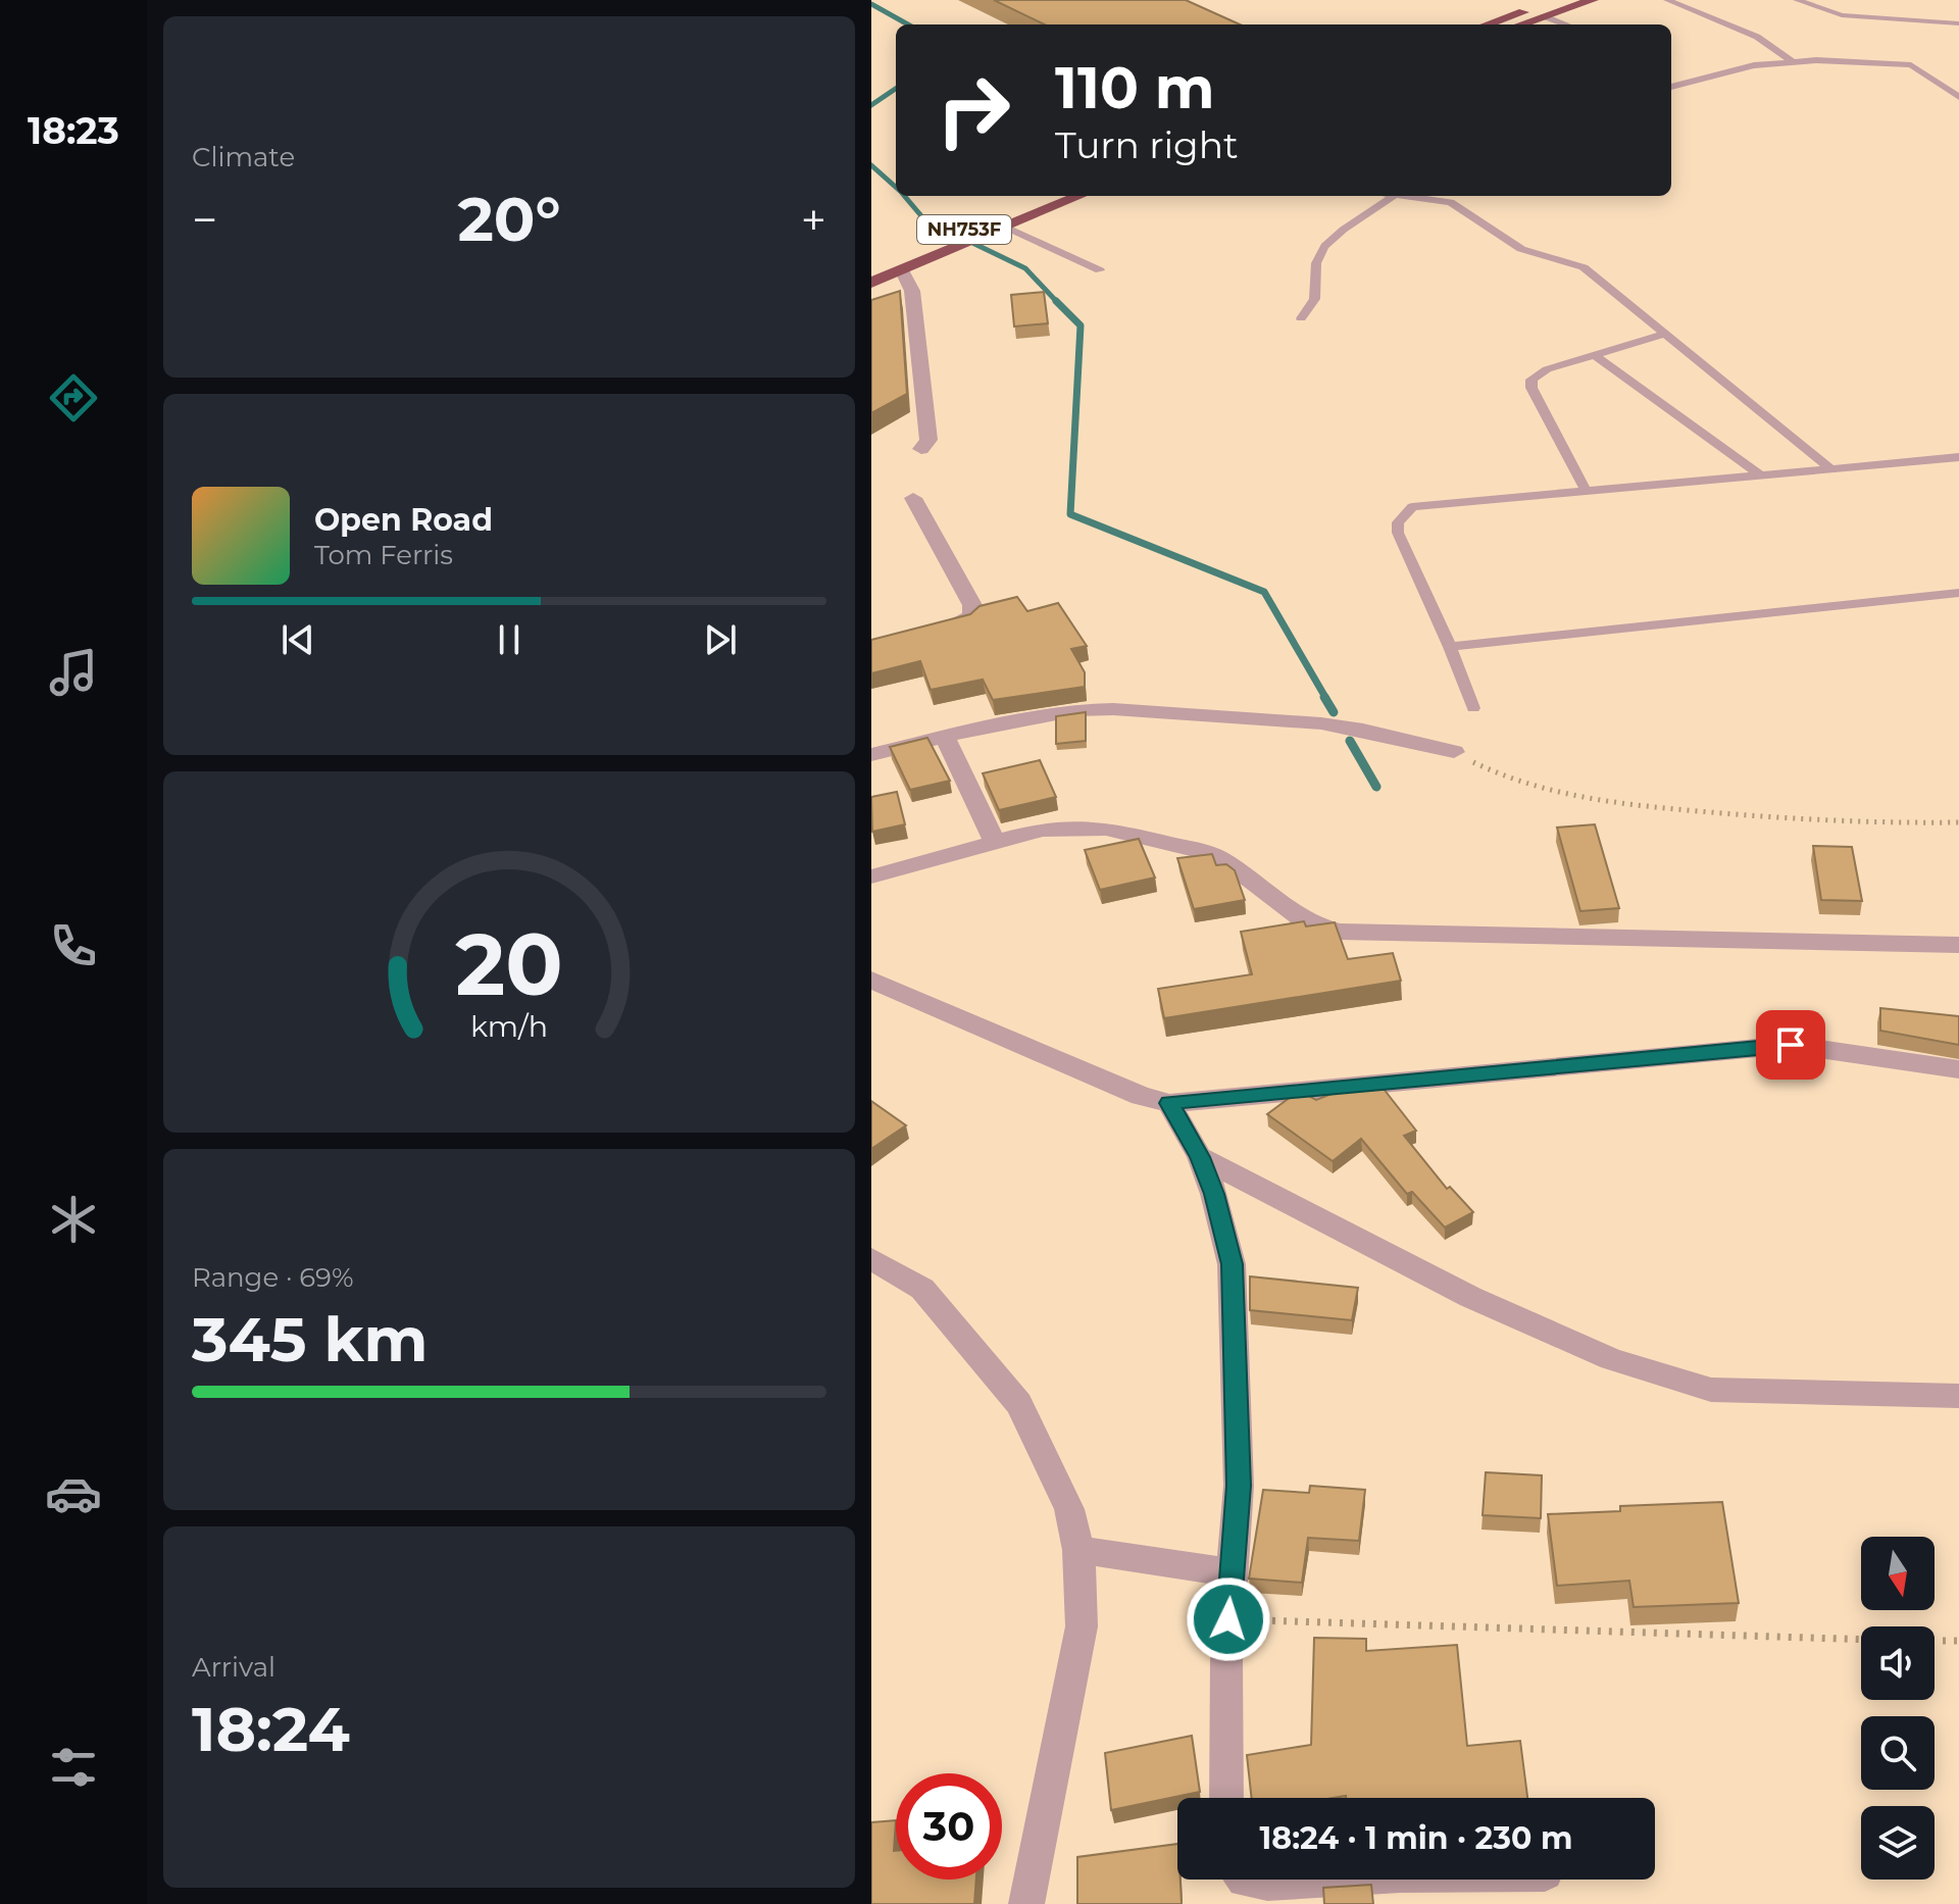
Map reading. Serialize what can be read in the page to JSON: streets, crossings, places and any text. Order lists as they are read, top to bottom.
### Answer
{
  "streets": {
    "highway": ["NH753F"]
  },
  "north": "bottom",
  "page": {
    "tabs": "18:23",
    "tile": [
      "Climate",
      ["Range · 69%", "345 km"],
      ["Arrival", "18:24"]
    ],
    "turn": ["110 m", "Turn right"],
    "heat": ["−", "20°", "+"],
    "song": ["Open Road", "Tom Ferris"],
    "limit": "30",
    "trip": "18:24 · 1 min · 230 m",
    "gauge": ["20", "km/h"]
  }
}
